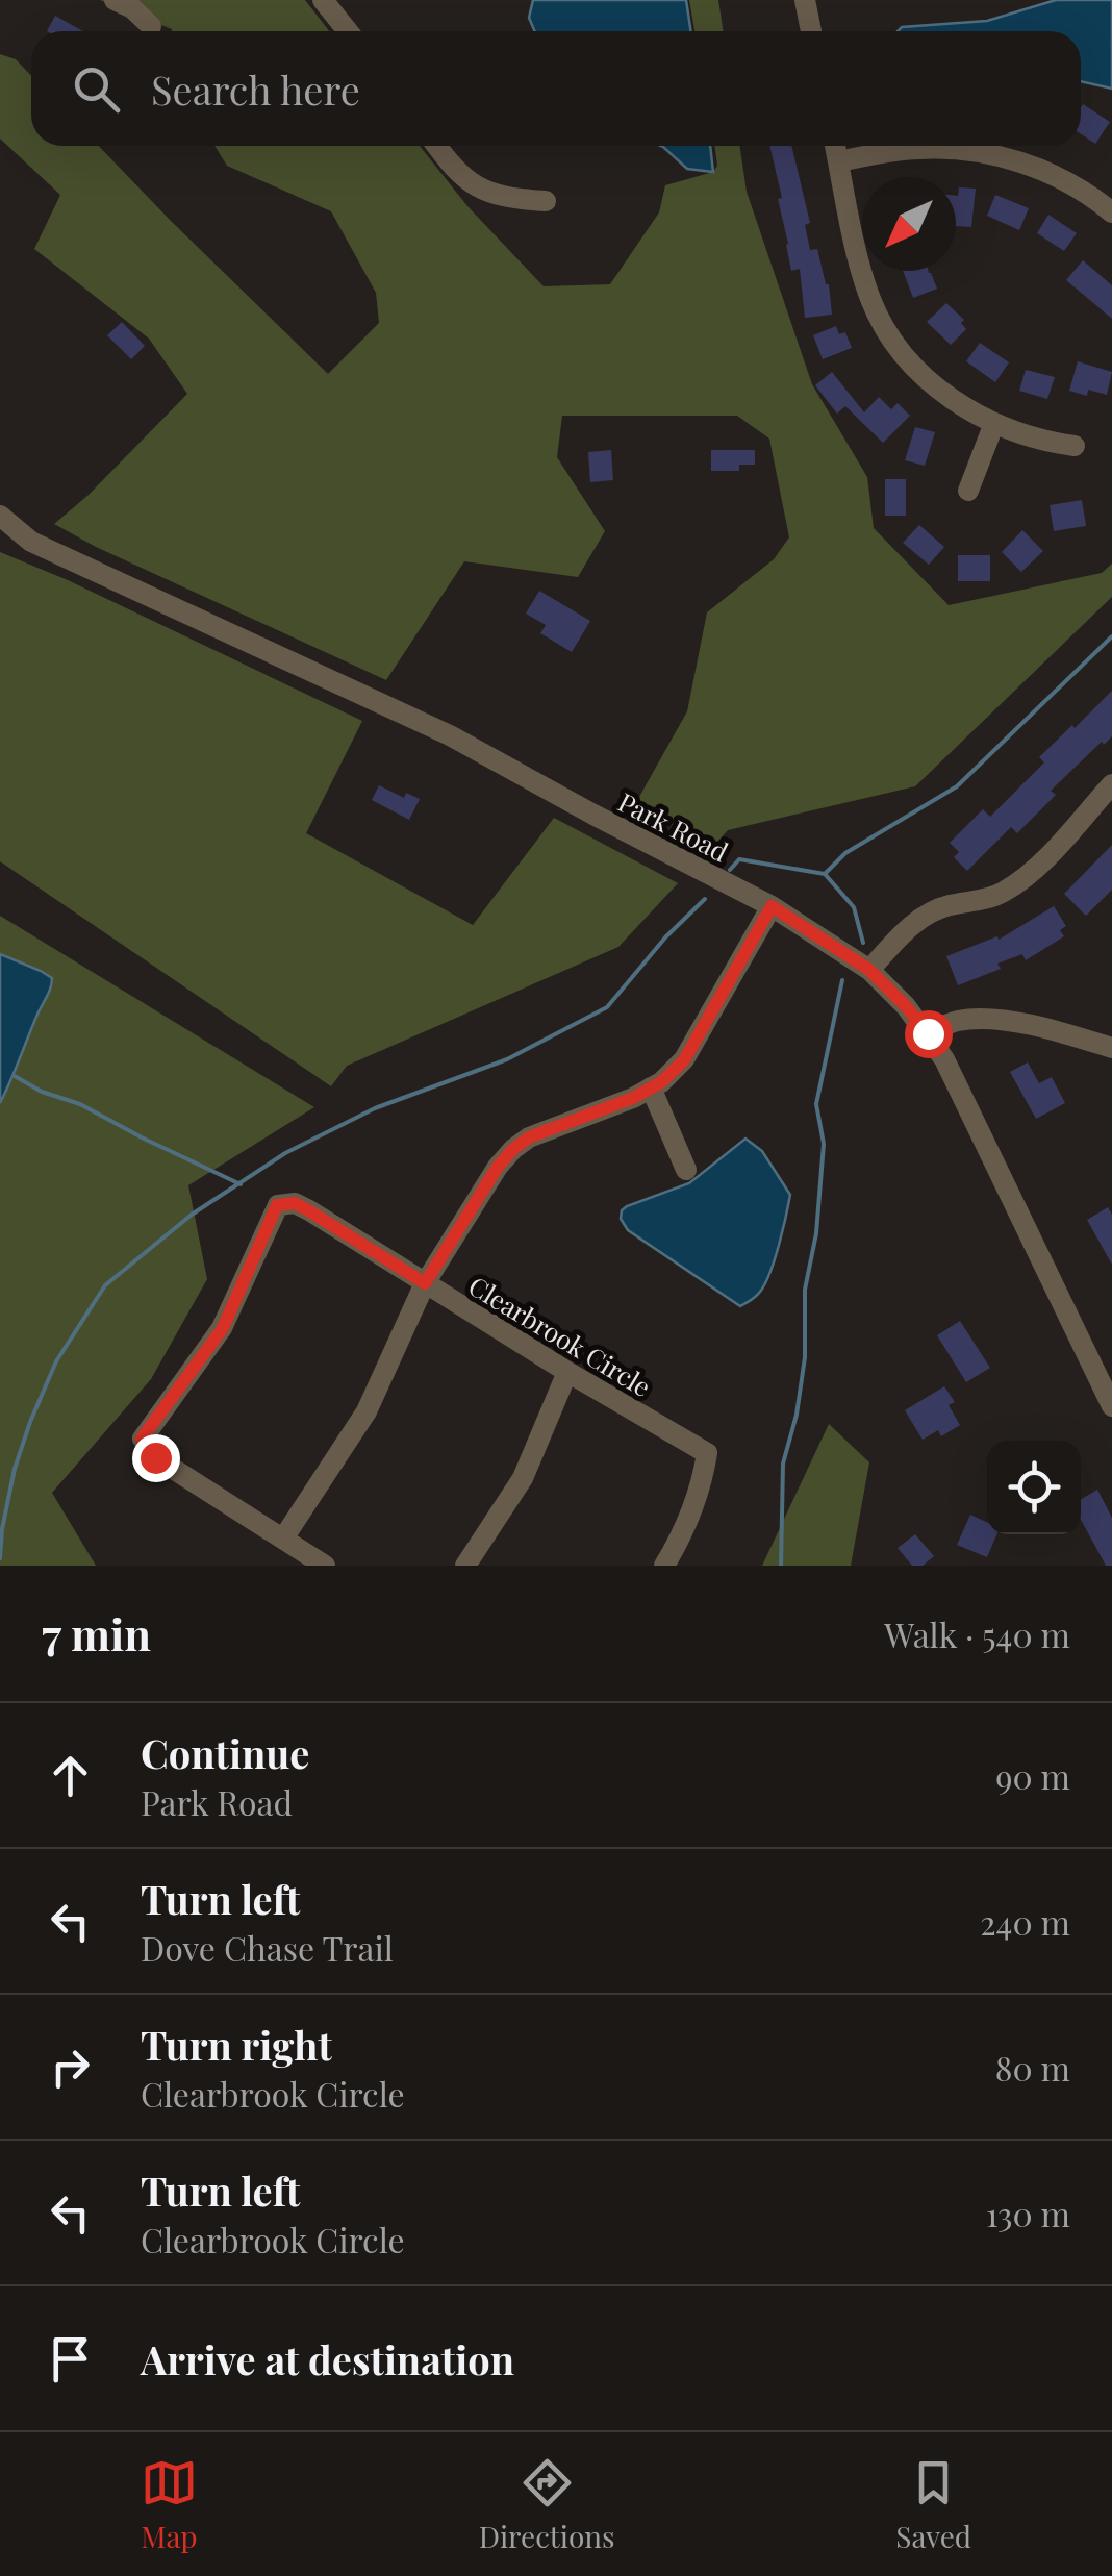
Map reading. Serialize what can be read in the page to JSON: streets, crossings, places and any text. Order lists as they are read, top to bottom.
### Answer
{
  "streets": {
    "street": ["Park Road", "Clearbrook Circle"]
  },
  "north": "bottom left",
  "page": {
    "search": "Search here",
    "heading": ["7 min", "Walk · 540 m"],
    "list": [
      ["Continue", "Park Road", "90 m"],
      ["Turn left", "Dove Chase Trail", "240 m"],
      ["Turn right", "Clearbrook Circle", "80 m"],
      ["Turn left", "Clearbrook Circle", "130 m"],
      "Arrive at destination"
    ],
    "nav": ["Map", "Directions", "Saved"]
  }
}
